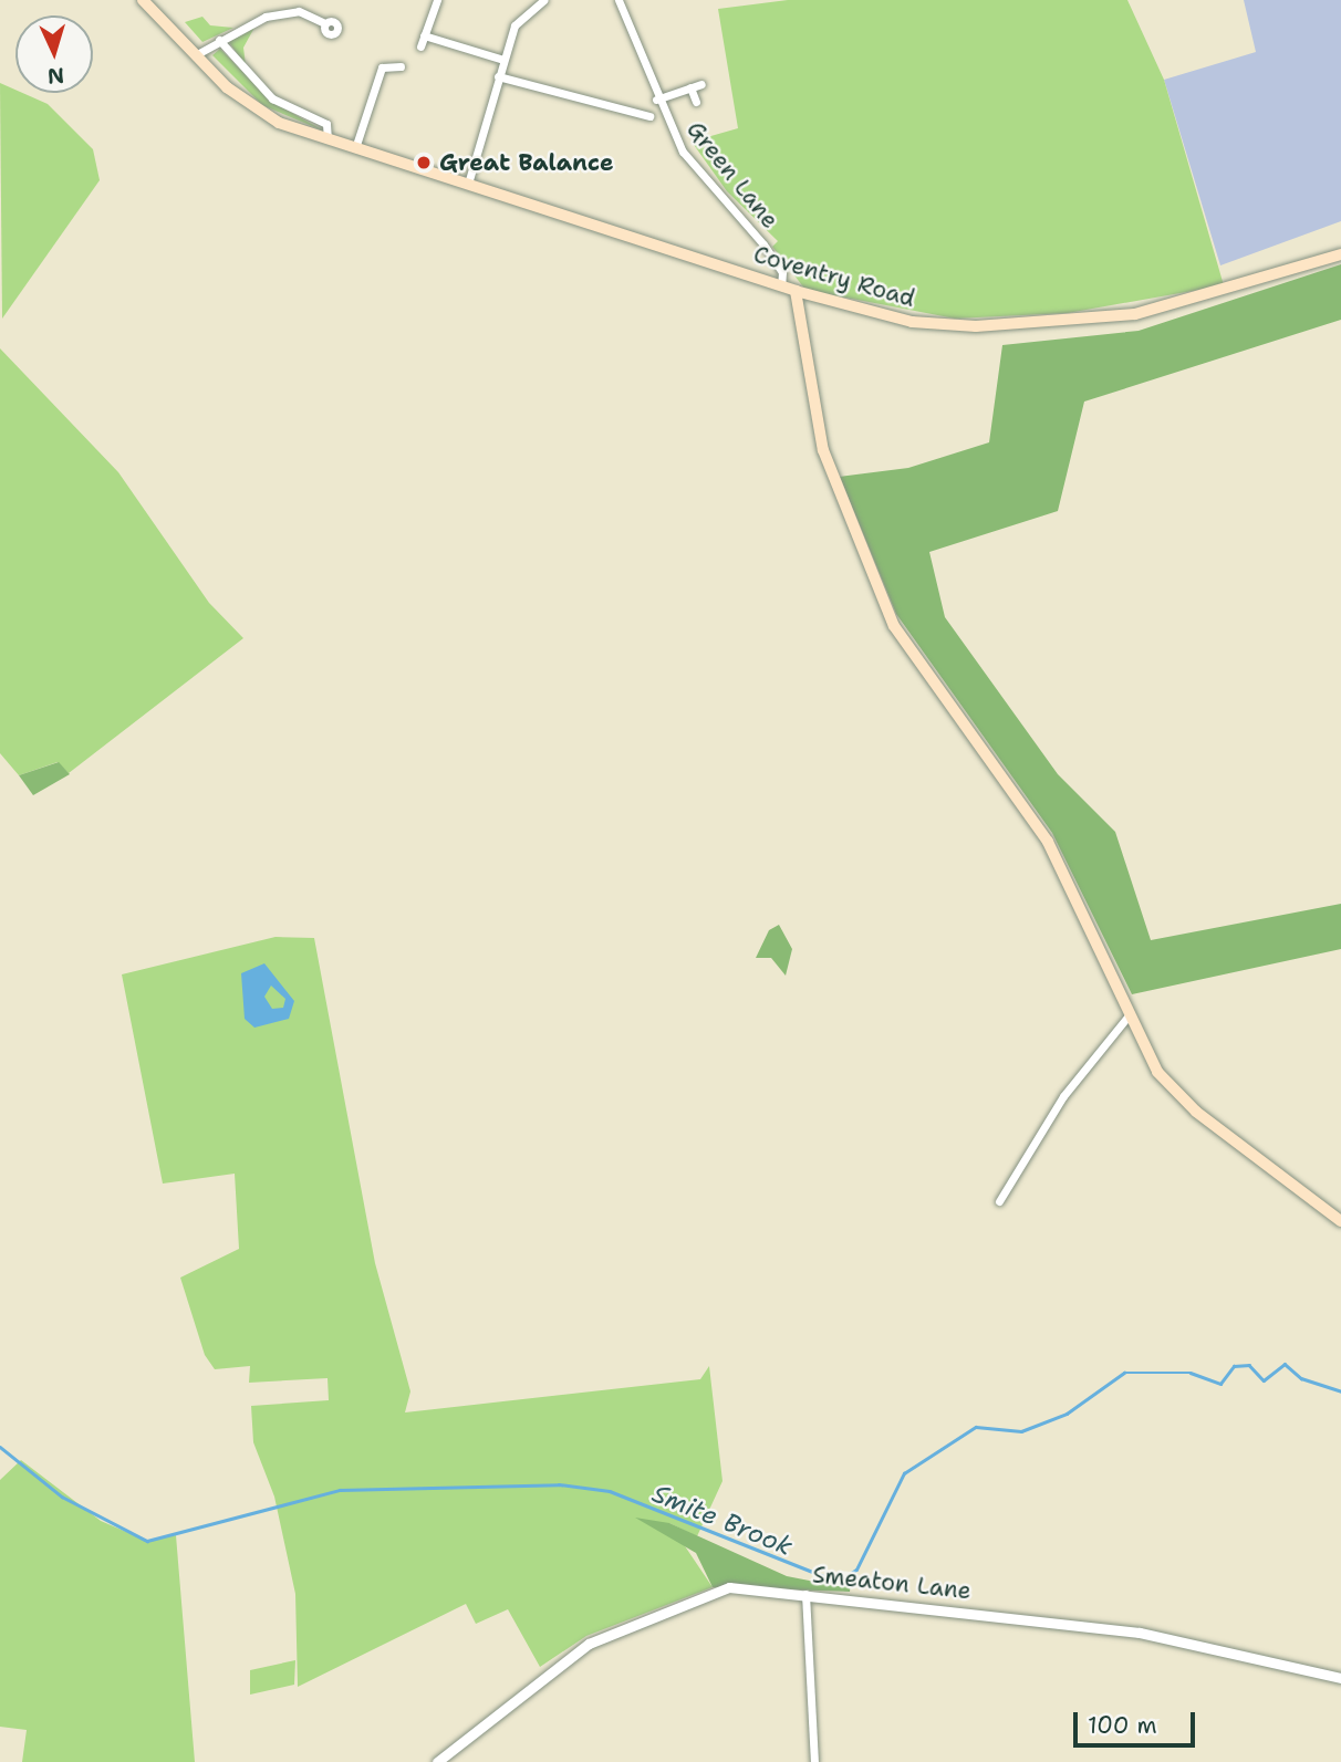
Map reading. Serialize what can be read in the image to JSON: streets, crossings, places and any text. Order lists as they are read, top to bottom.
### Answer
{
  "streets": {
    "main road": ["Coventry Road"],
    "street": ["Green Lane", "Smeaton Lane"]
  },
  "crossings": [
    ["Green Lane", "Coventry Road"]
  ],
  "water": ["Smite Brook"],
  "places": ["Great Balance"],
  "scale_bar": "100 m",
  "north": "bottom"
}
